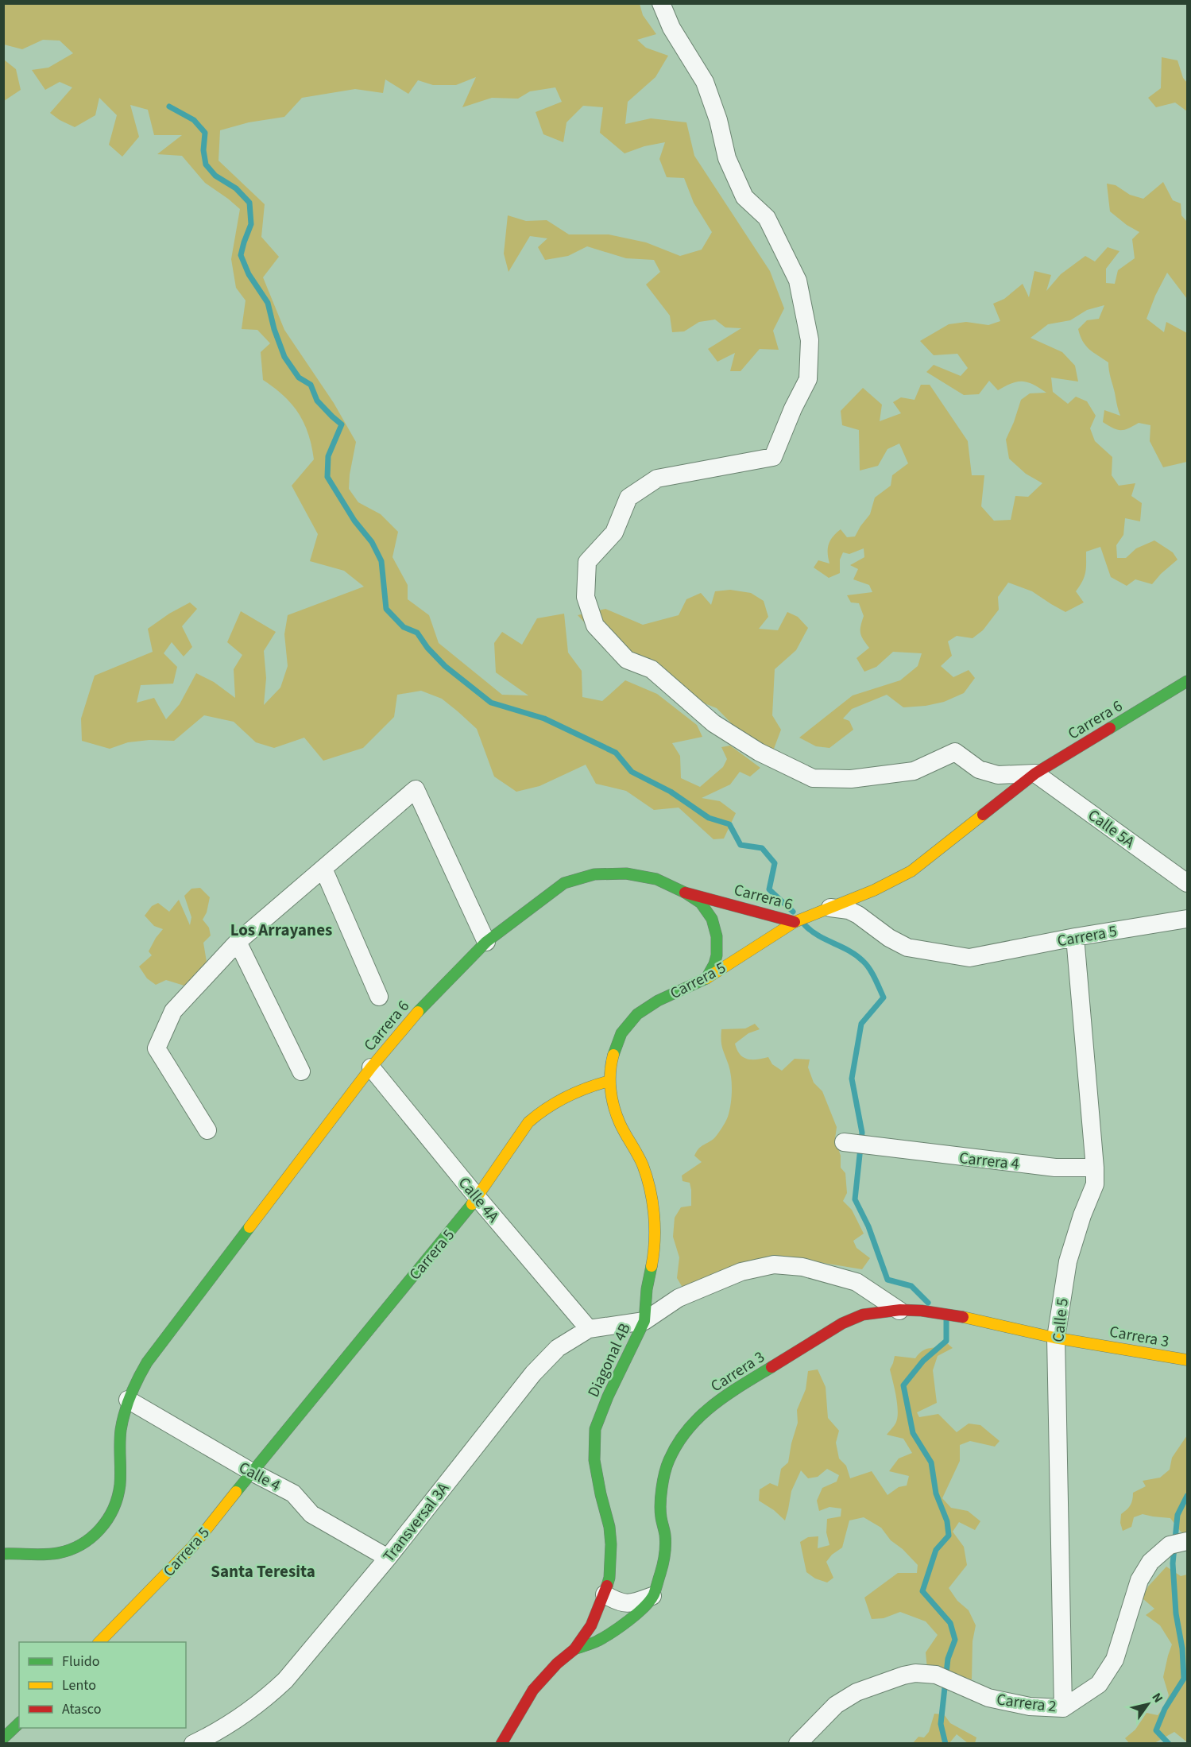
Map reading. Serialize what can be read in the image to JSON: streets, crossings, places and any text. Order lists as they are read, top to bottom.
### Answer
{
  "streets": {
    "main road": [
      "Carrera 6",
      "Carrera 5",
      "Carrera 3",
      "Diagonal 4B"
    ],
    "street": [
      "Calle 5A",
      "Carrera 4",
      "Calle 4A",
      "Calle 5",
      "Calle 4",
      "Transversal 3A",
      "Carrera 2"
    ]
  },
  "crossings": [
    ["Carrera 6", "Calle 5A"],
    ["Carrera 6", "Carrera 5"],
    ["Carrera 6", "Calle 4A"],
    ["Carrera 6", "Calle 4"],
    ["Carrera 5", "Calle 4A"],
    ["Carrera 5", "Calle 5"],
    ["Carrera 5", "Diagonal 4B"],
    ["Carrera 5", "Calle 4"],
    ["Carrera 4", "Calle 5"],
    ["Calle 4A", "Transversal 3A"],
    ["Calle 5", "Carrera 3"],
    ["Calle 5", "Carrera 2"],
    ["Carrera 3", "Diagonal 4B"],
    ["Diagonal 4B", "Transversal 3A"],
    ["Calle 4", "Transversal 3A"]
  ],
  "districts": ["Los Arrayanes", "Santa Teresita"],
  "legend": ["Fluido", "Lento", "Atasco"],
  "north": "top right"
}
